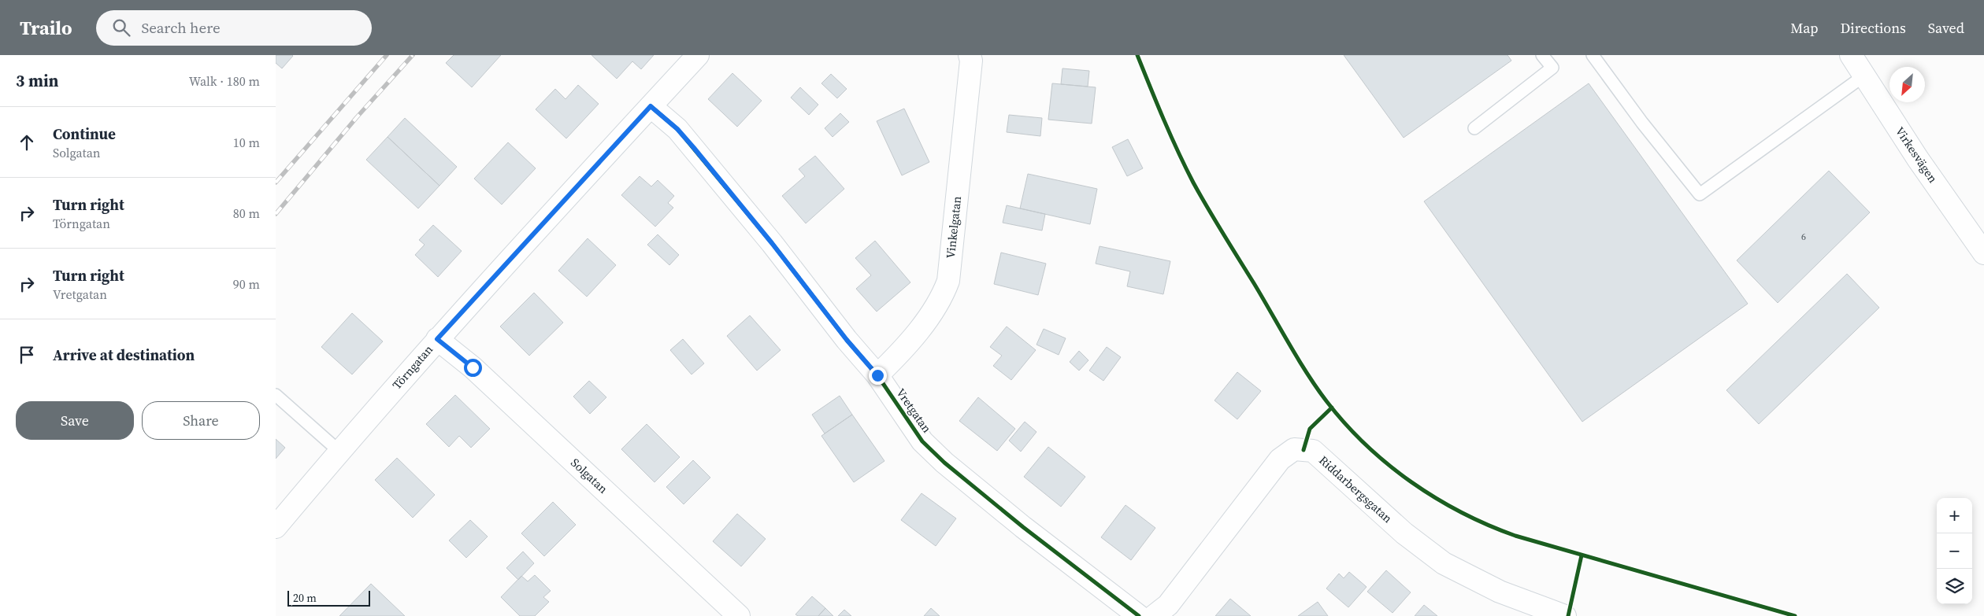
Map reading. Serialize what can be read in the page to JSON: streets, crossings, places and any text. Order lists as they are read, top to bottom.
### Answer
{
  "streets": {
    "street": [
      "Virkesvägen",
      "Vinkelgatan",
      "Törngatan",
      "Vretgatan",
      "Solgatan",
      "Riddarbergsgatan"
    ]
  },
  "crossings": [
    ["Vinkelgatan", "Vretgatan"],
    ["Törngatan", "Vretgatan"],
    ["Törngatan", "Solgatan"]
  ],
  "house_numbers": ["6"],
  "scale_bar": "20 m",
  "north": "bottom left",
  "page": {
    "header": "Trailo",
    "search": "Search here",
    "nav": ["Map", "Directions", "Saved"],
    "heading": ["3 min", "Walk · 180 m"],
    "list": [
      ["Continue", "Solgatan", "10 m"],
      ["Turn right", "Törngatan", "80 m"],
      ["Turn right", "Vretgatan", "90 m"],
      "Arrive at destination"
    ],
    "buttons": ["Save", "Share"],
    "map_buttons": ["+", "−"],
    "scale": "20 m"
  }
}
